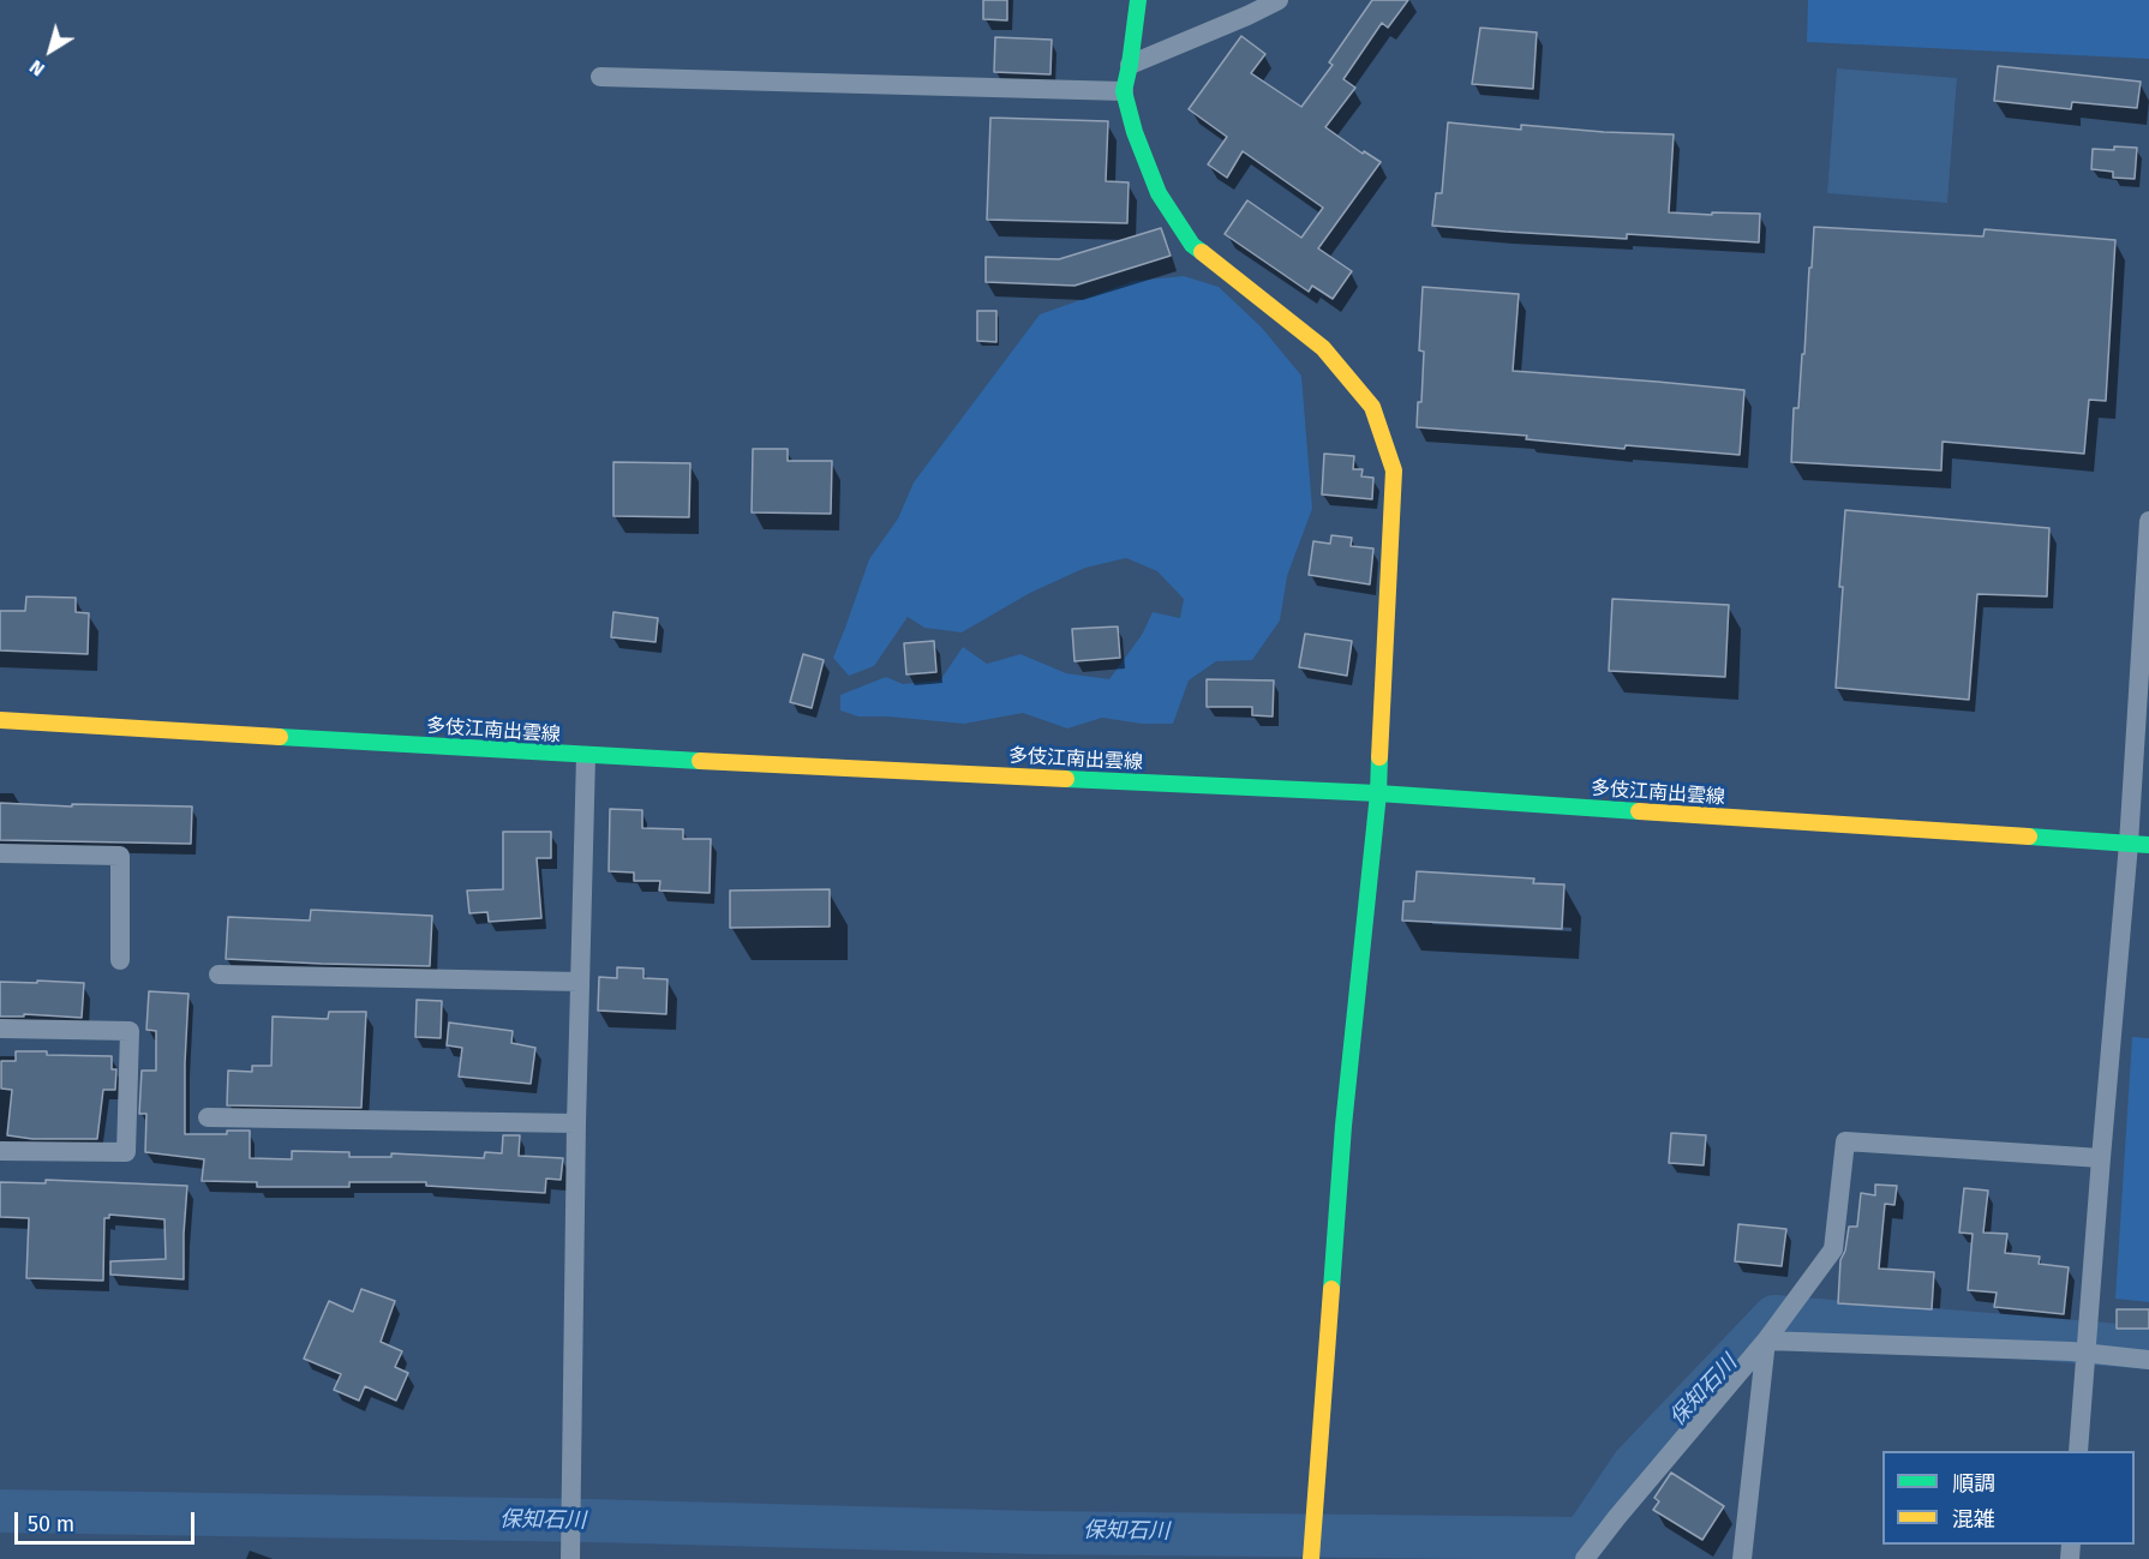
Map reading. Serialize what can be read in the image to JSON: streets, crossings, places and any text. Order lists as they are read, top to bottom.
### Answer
{
  "streets": {
    "main road": ["多伎江南出雲線"]
  },
  "water": ["保知石川"],
  "legend": ["順調", "混雑"],
  "scale_bar": "50 m",
  "north": "bottom left"
}
